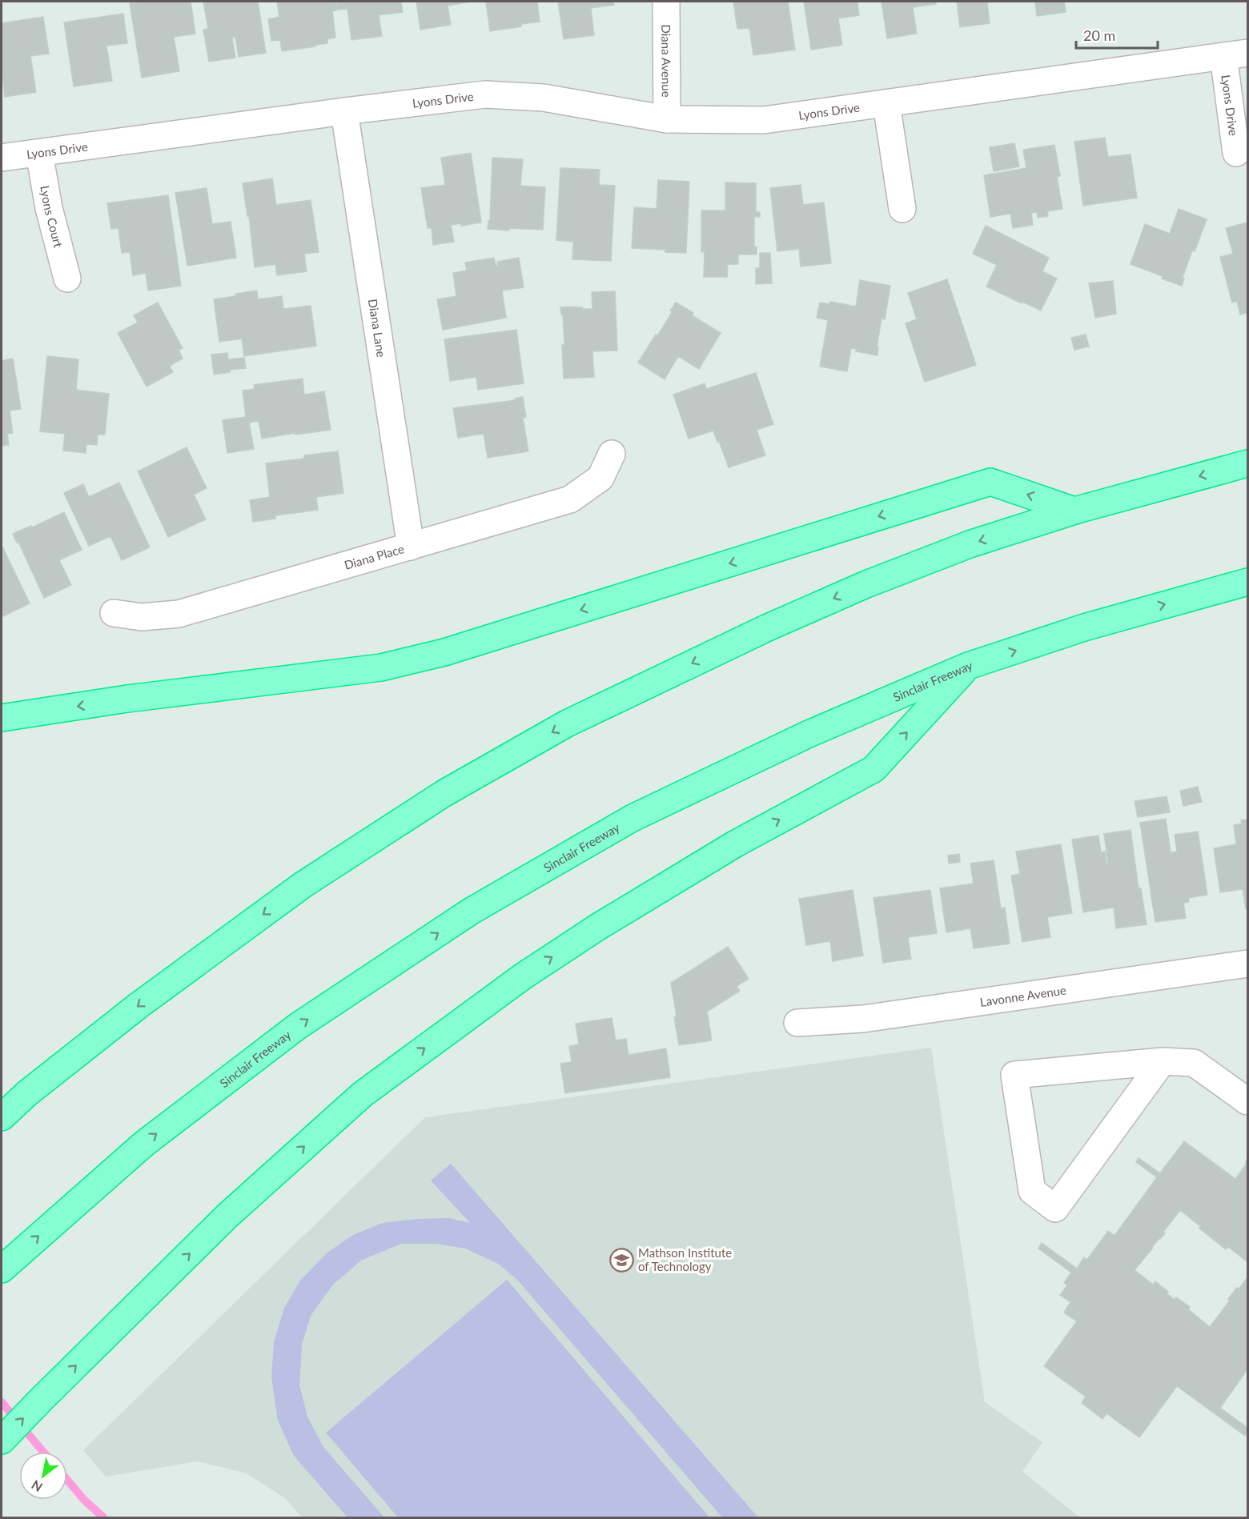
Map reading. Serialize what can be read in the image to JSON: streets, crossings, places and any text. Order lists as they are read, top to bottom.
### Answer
{
  "streets": {
    "highway": ["Sinclair Freeway"],
    "street": [
      "Diana Avenue",
      "Lyons Drive",
      "Lyons Court",
      "Diana Lane",
      "Diana Place",
      "Lavonne Avenue"
    ]
  },
  "crossings": [
    ["Diana Avenue", "Lyons Drive"],
    ["Lyons Drive", "Lyons Court"],
    ["Lyons Drive", "Diana Lane"],
    ["Diana Lane", "Diana Place"]
  ],
  "places": {
    "school or university": ["Mathson Institute of Technology"]
  },
  "scale_bar": "20 m",
  "north": "bottom left"
}
